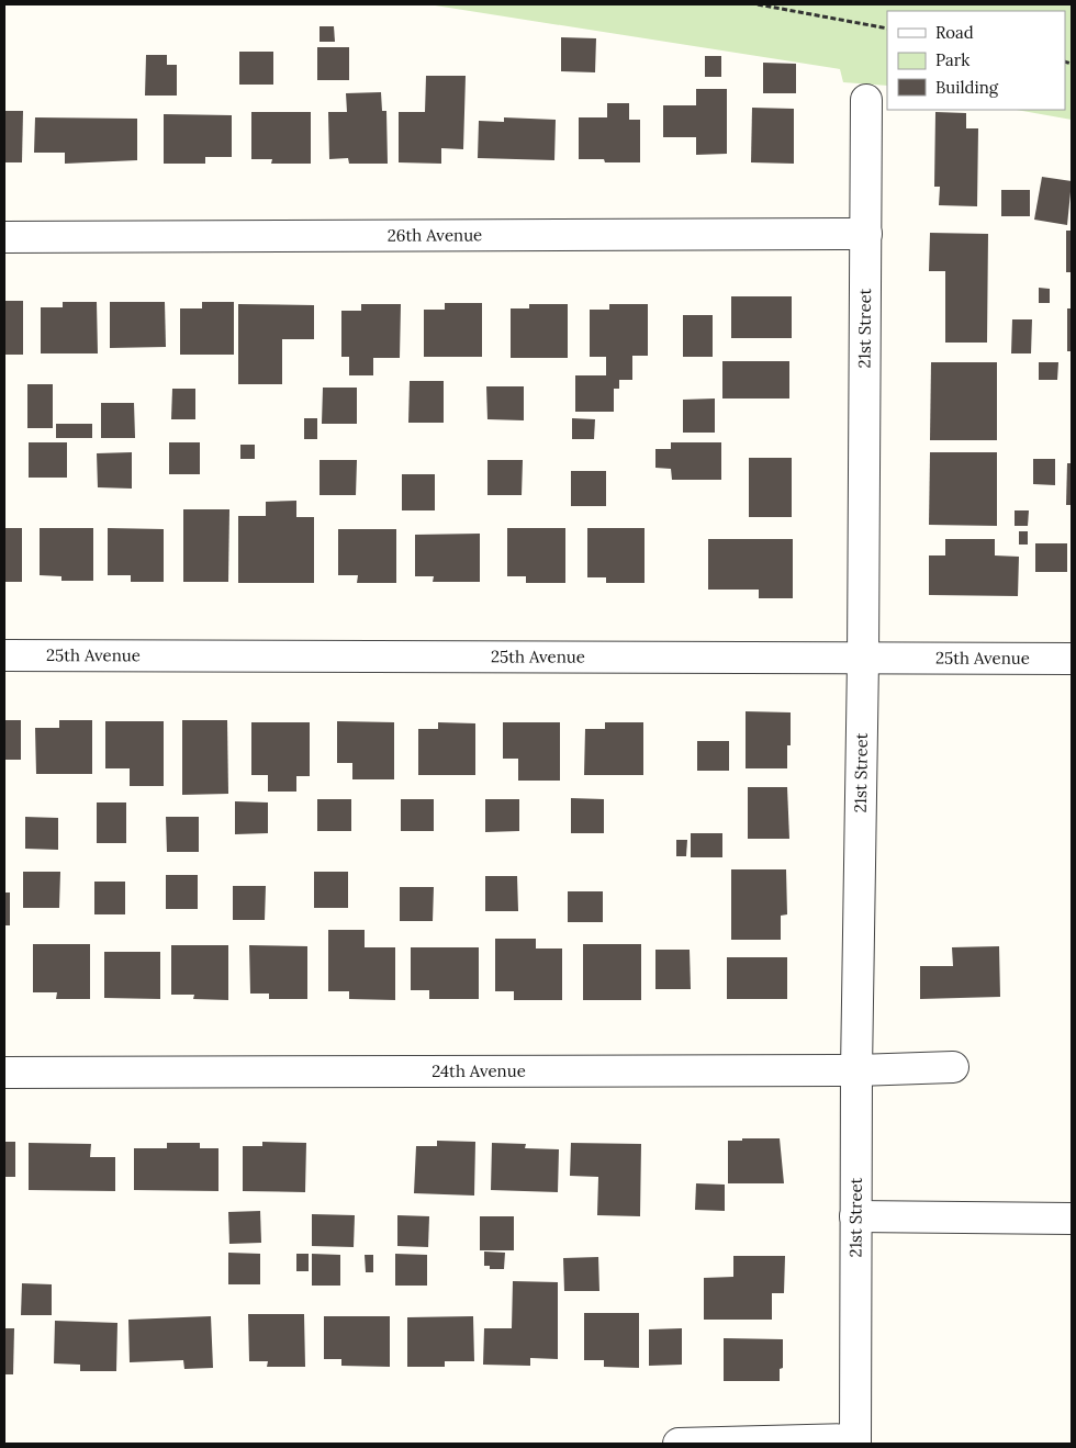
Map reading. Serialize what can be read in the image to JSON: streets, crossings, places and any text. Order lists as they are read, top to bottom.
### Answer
{
  "streets": {
    "street": [
      "26th Avenue",
      "21st Street",
      "25th Avenue",
      "24th Avenue"
    ]
  },
  "crossings": [
    ["26th Avenue", "21st Street"],
    ["21st Street", "25th Avenue"],
    ["21st Street", "24th Avenue"]
  ],
  "legend": ["Road", "Park", "Building"]
}
